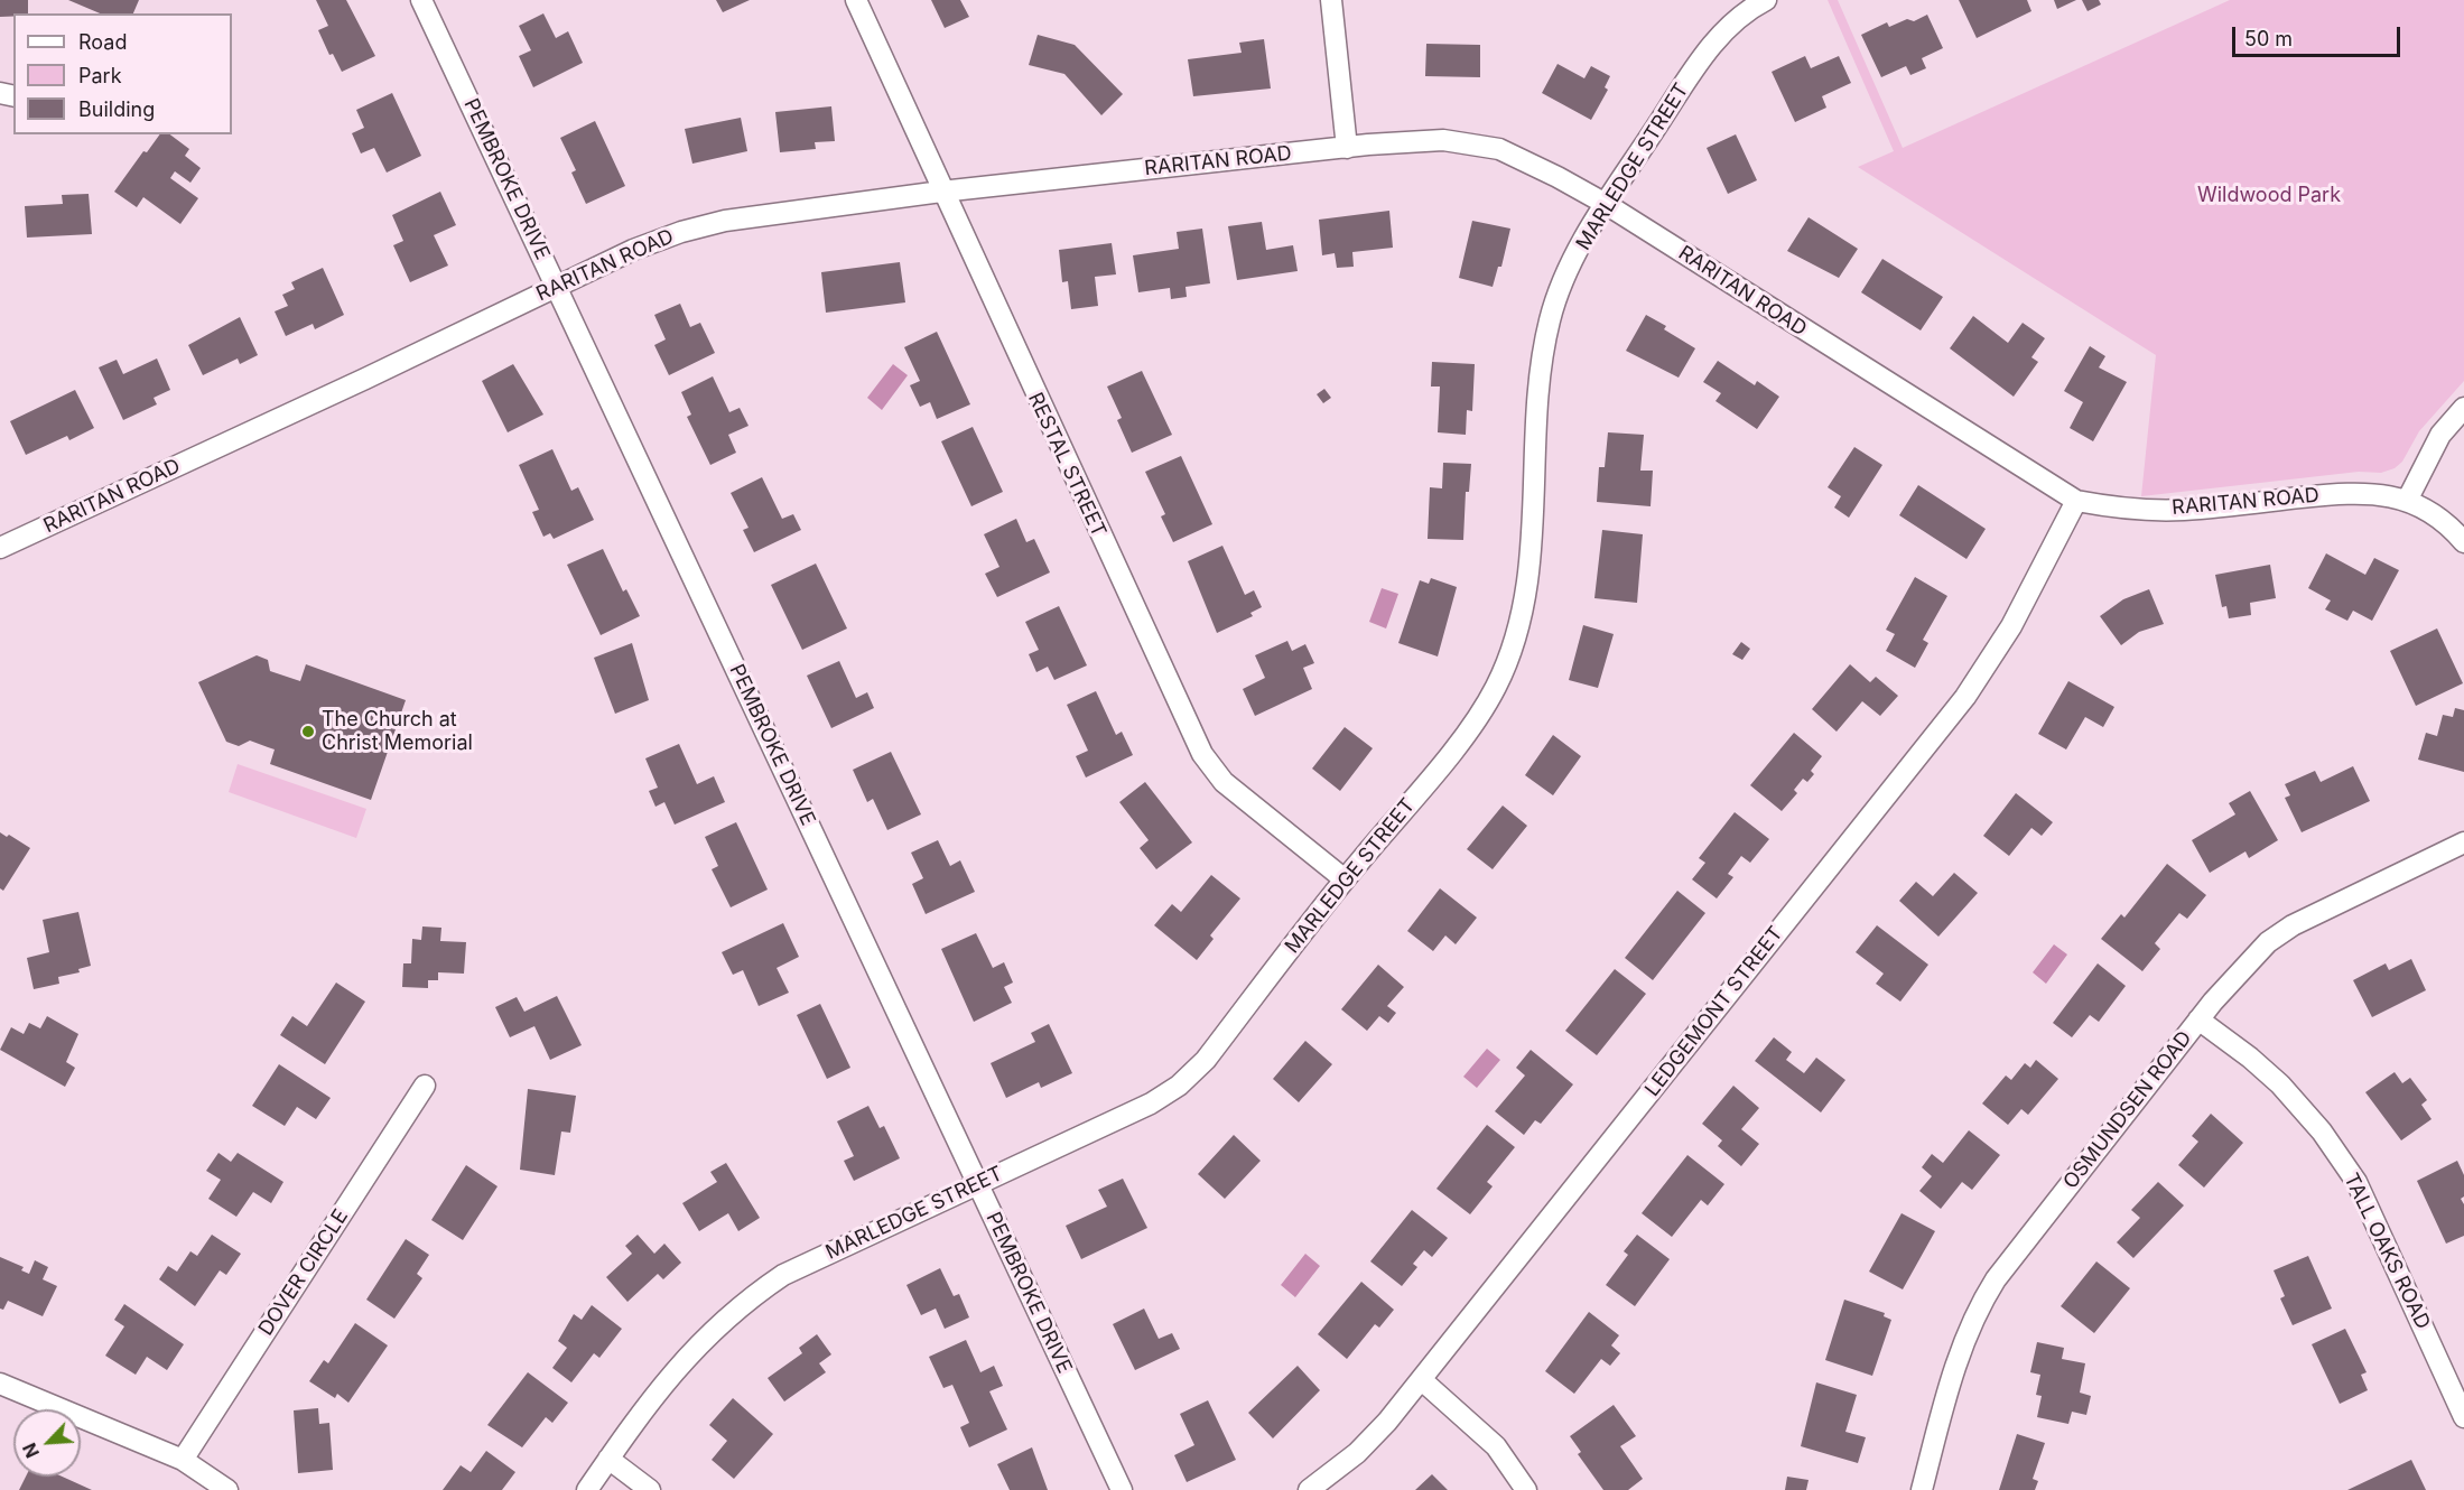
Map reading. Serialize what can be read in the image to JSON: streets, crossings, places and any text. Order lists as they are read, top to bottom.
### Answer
{
  "streets": {
    "street": [
      "RARITAN ROAD",
      "MARLEDGE STREET",
      "PEMBROKE DRIVE",
      "RESTAL STREET",
      "LEDGEMONT STREET",
      "OSMUNDSEN ROAD",
      "TALL OAKS ROAD",
      "DOVER CIRCLE"
    ]
  },
  "crossings": [
    ["RARITAN ROAD", "MARLEDGE STREET"],
    ["RARITAN ROAD", "PEMBROKE DRIVE"],
    ["RARITAN ROAD", "RESTAL STREET"],
    ["RARITAN ROAD", "LEDGEMONT STREET"],
    ["MARLEDGE STREET", "PEMBROKE DRIVE"],
    ["MARLEDGE STREET", "RESTAL STREET"],
    ["OSMUNDSEN ROAD", "TALL OAKS ROAD"]
  ],
  "parks": ["Wildwood Park"],
  "places": ["The Church at Christ Memorial"],
  "legend": ["Road", "Park", "Building"],
  "scale_bar": "50 m",
  "north": "bottom left"
}
